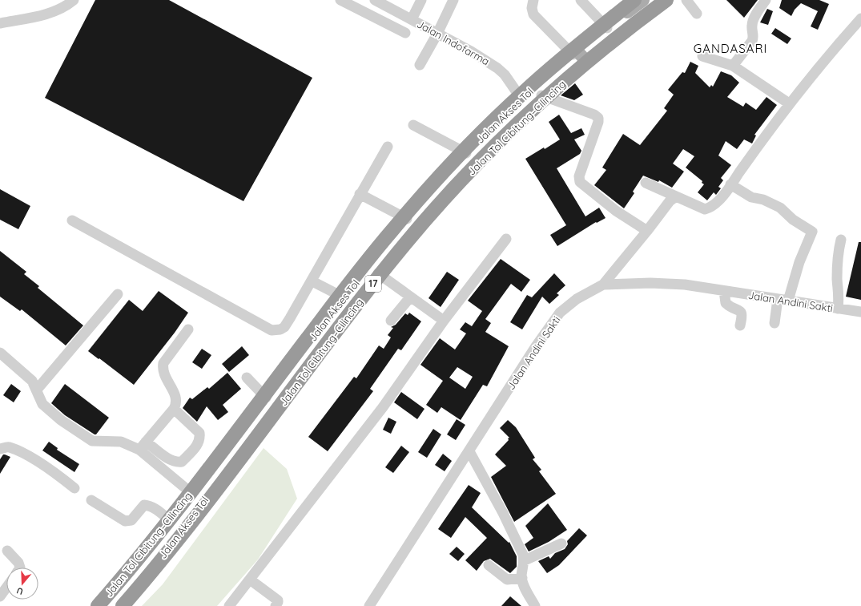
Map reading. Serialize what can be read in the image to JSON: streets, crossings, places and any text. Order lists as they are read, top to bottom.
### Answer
{
  "streets": {
    "highway": ["Jalan Tol Cibitung–Cilincing", "17"],
    "main road": ["Jalan Akses Tol"],
    "street": ["Jalan Indofarma", "Jalan Andini Sakti"]
  },
  "crossings": [
    ["Jalan Indofarma", "Jalan Akses Tol"],
    ["Jalan Akses Tol", "Jalan Tol Cibitung–Cilincing"]
  ],
  "districts": ["GANDASARI"],
  "north": "bottom"
}
